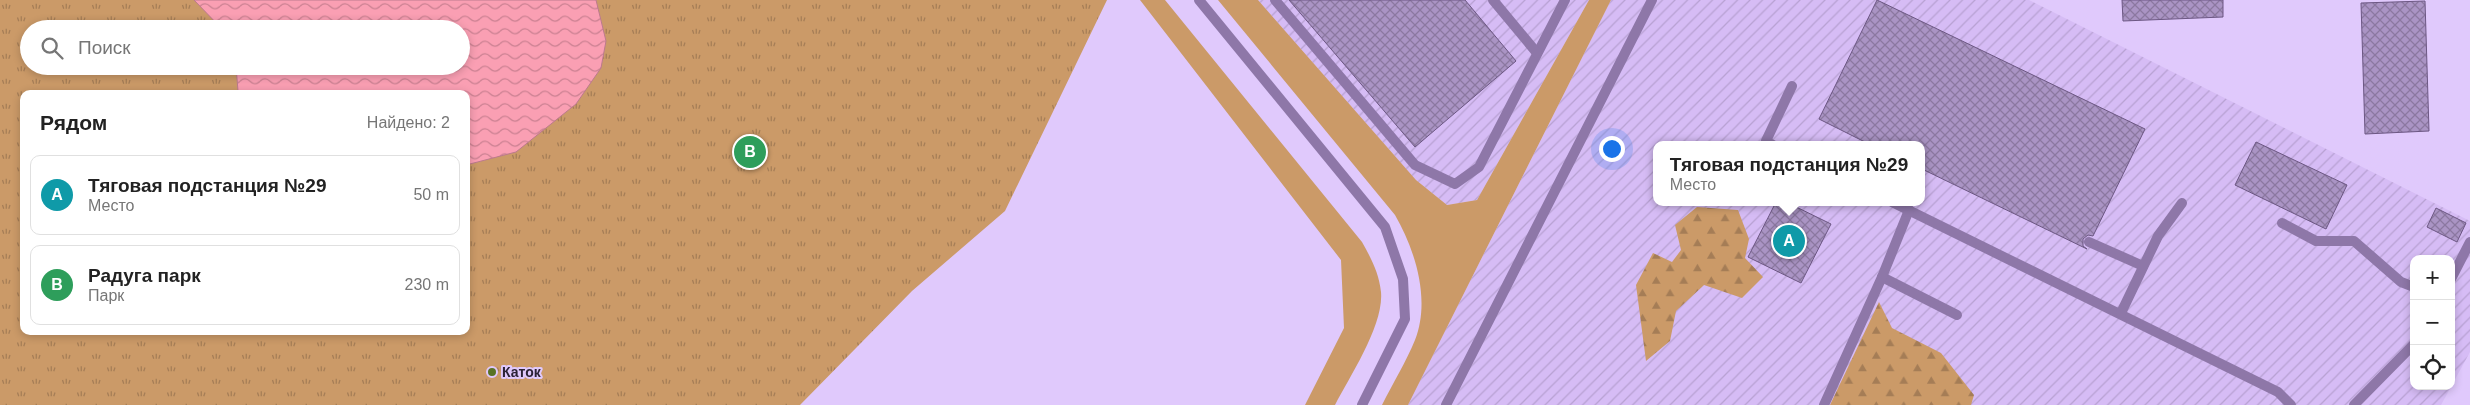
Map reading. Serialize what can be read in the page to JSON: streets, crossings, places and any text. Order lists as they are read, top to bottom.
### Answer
{
  "places": ["Каток"],
  "page": {
    "search": "Поиск",
    "heading": ["Рядом", "Найдено: 2"],
    "pins": ["B", "A"],
    "popup": ["Тяговая подстанция №29", "Место"],
    "list": [
      {
        "mark": "A",
        "name": "Тяговая подстанция №29",
        "note": "Место",
        "value": "50 m"
      },
      {
        "mark": "B",
        "name": "Радуга парк",
        "note": "Парк",
        "value": "230 m"
      }
    ],
    "map_buttons": ["+", "−"]
  }
}
